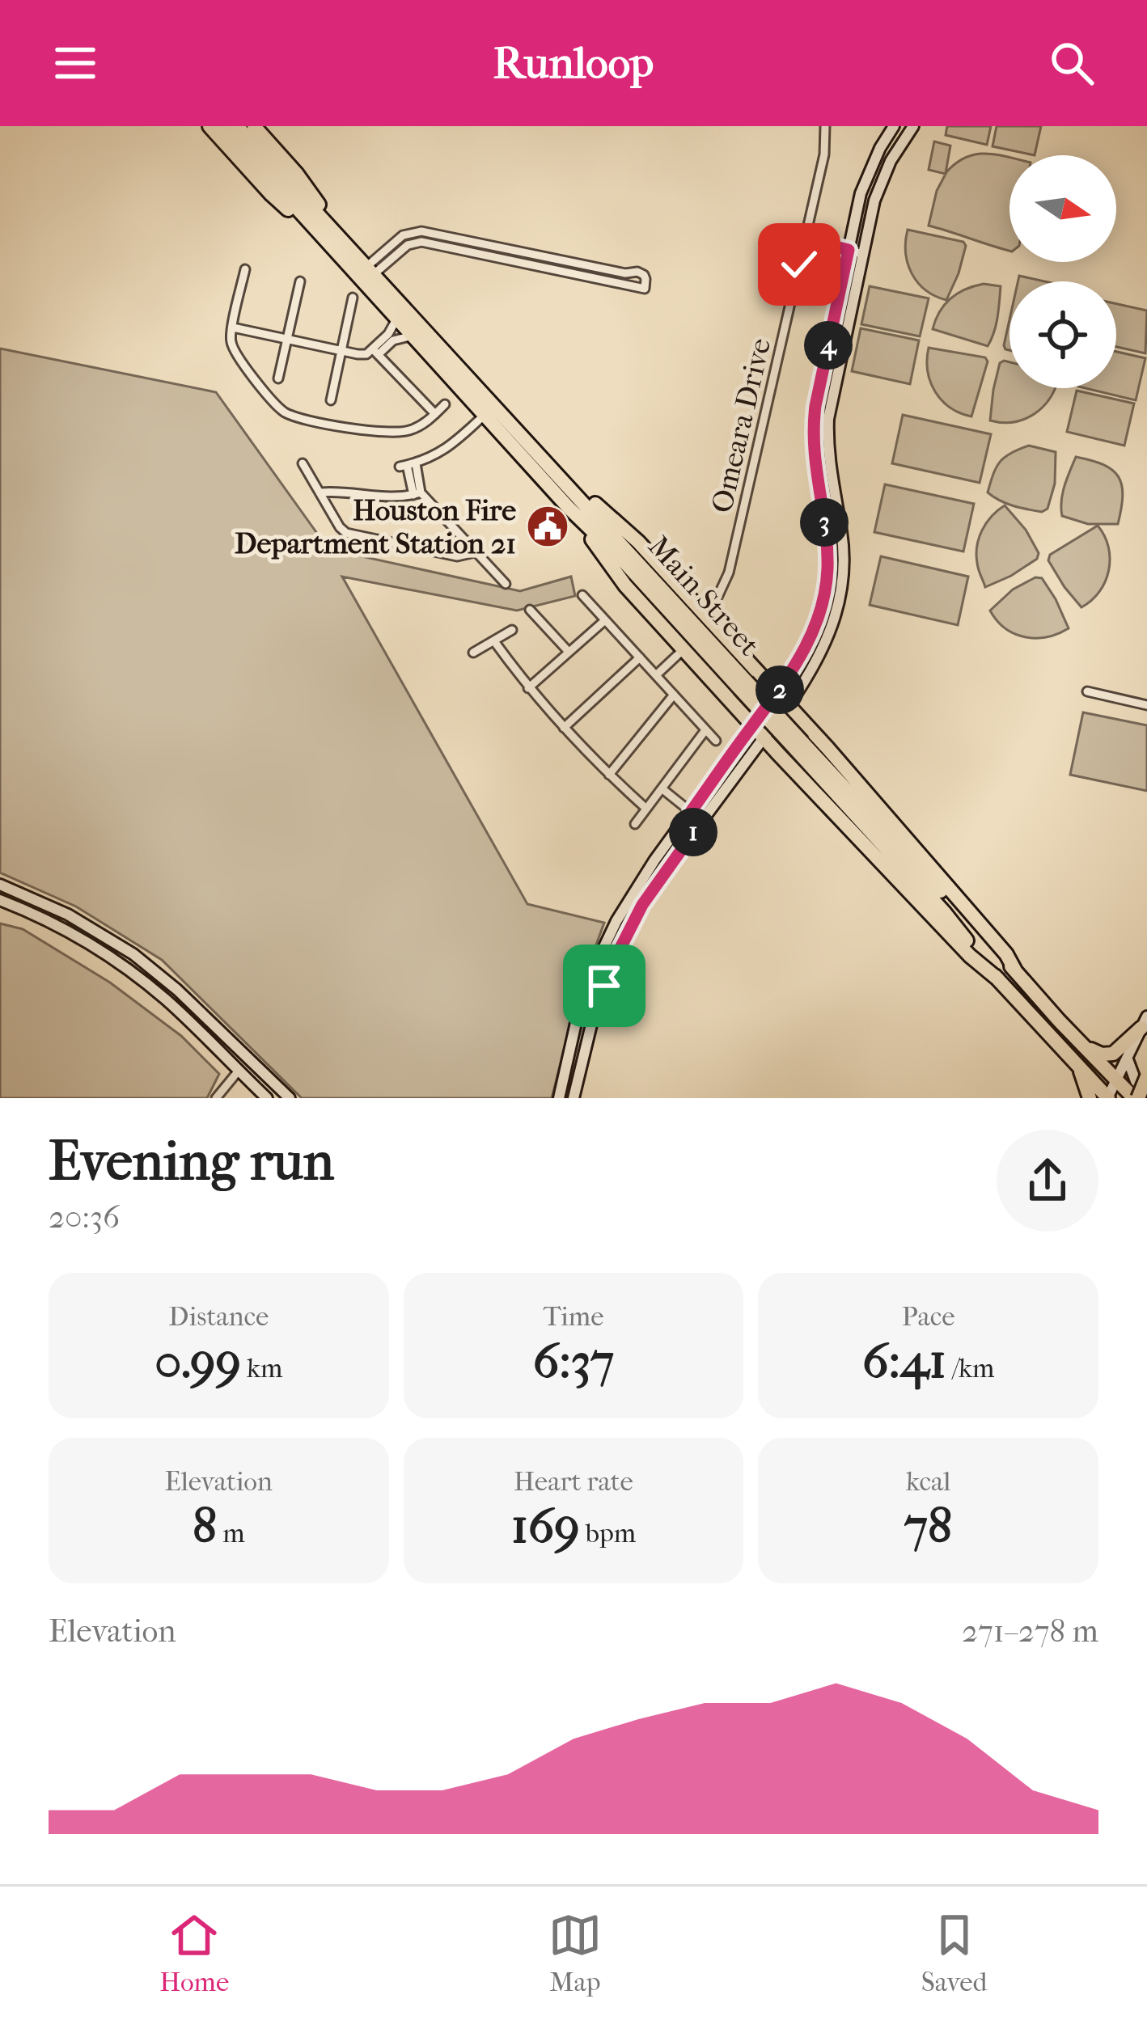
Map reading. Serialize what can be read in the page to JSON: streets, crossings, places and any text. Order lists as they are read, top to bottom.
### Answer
{
  "streets": {
    "highway": ["Main Street"],
    "street": ["Omeara Drive"]
  },
  "places": {
    "public building": ["Houston Fire Department Station 21"]
  },
  "north": "right",
  "page": {
    "header": "Runloop",
    "pins": [
      "4",
      "3",
      "2",
      "1"
    ],
    "heading": ["Evening run", "20:36"],
    "stats": [
      ["Distance", "0.99 km"],
      ["Time", "6:37"],
      ["Pace", "6:41 /km"],
      ["Elevation", "8 m"],
      ["Heart rate", "169 bpm"],
      ["kcal", "78"]
    ],
    "chart": ["Elevation", "271–278 m"],
    "tabs": ["Home", "Map", "Saved"]
  }
}
